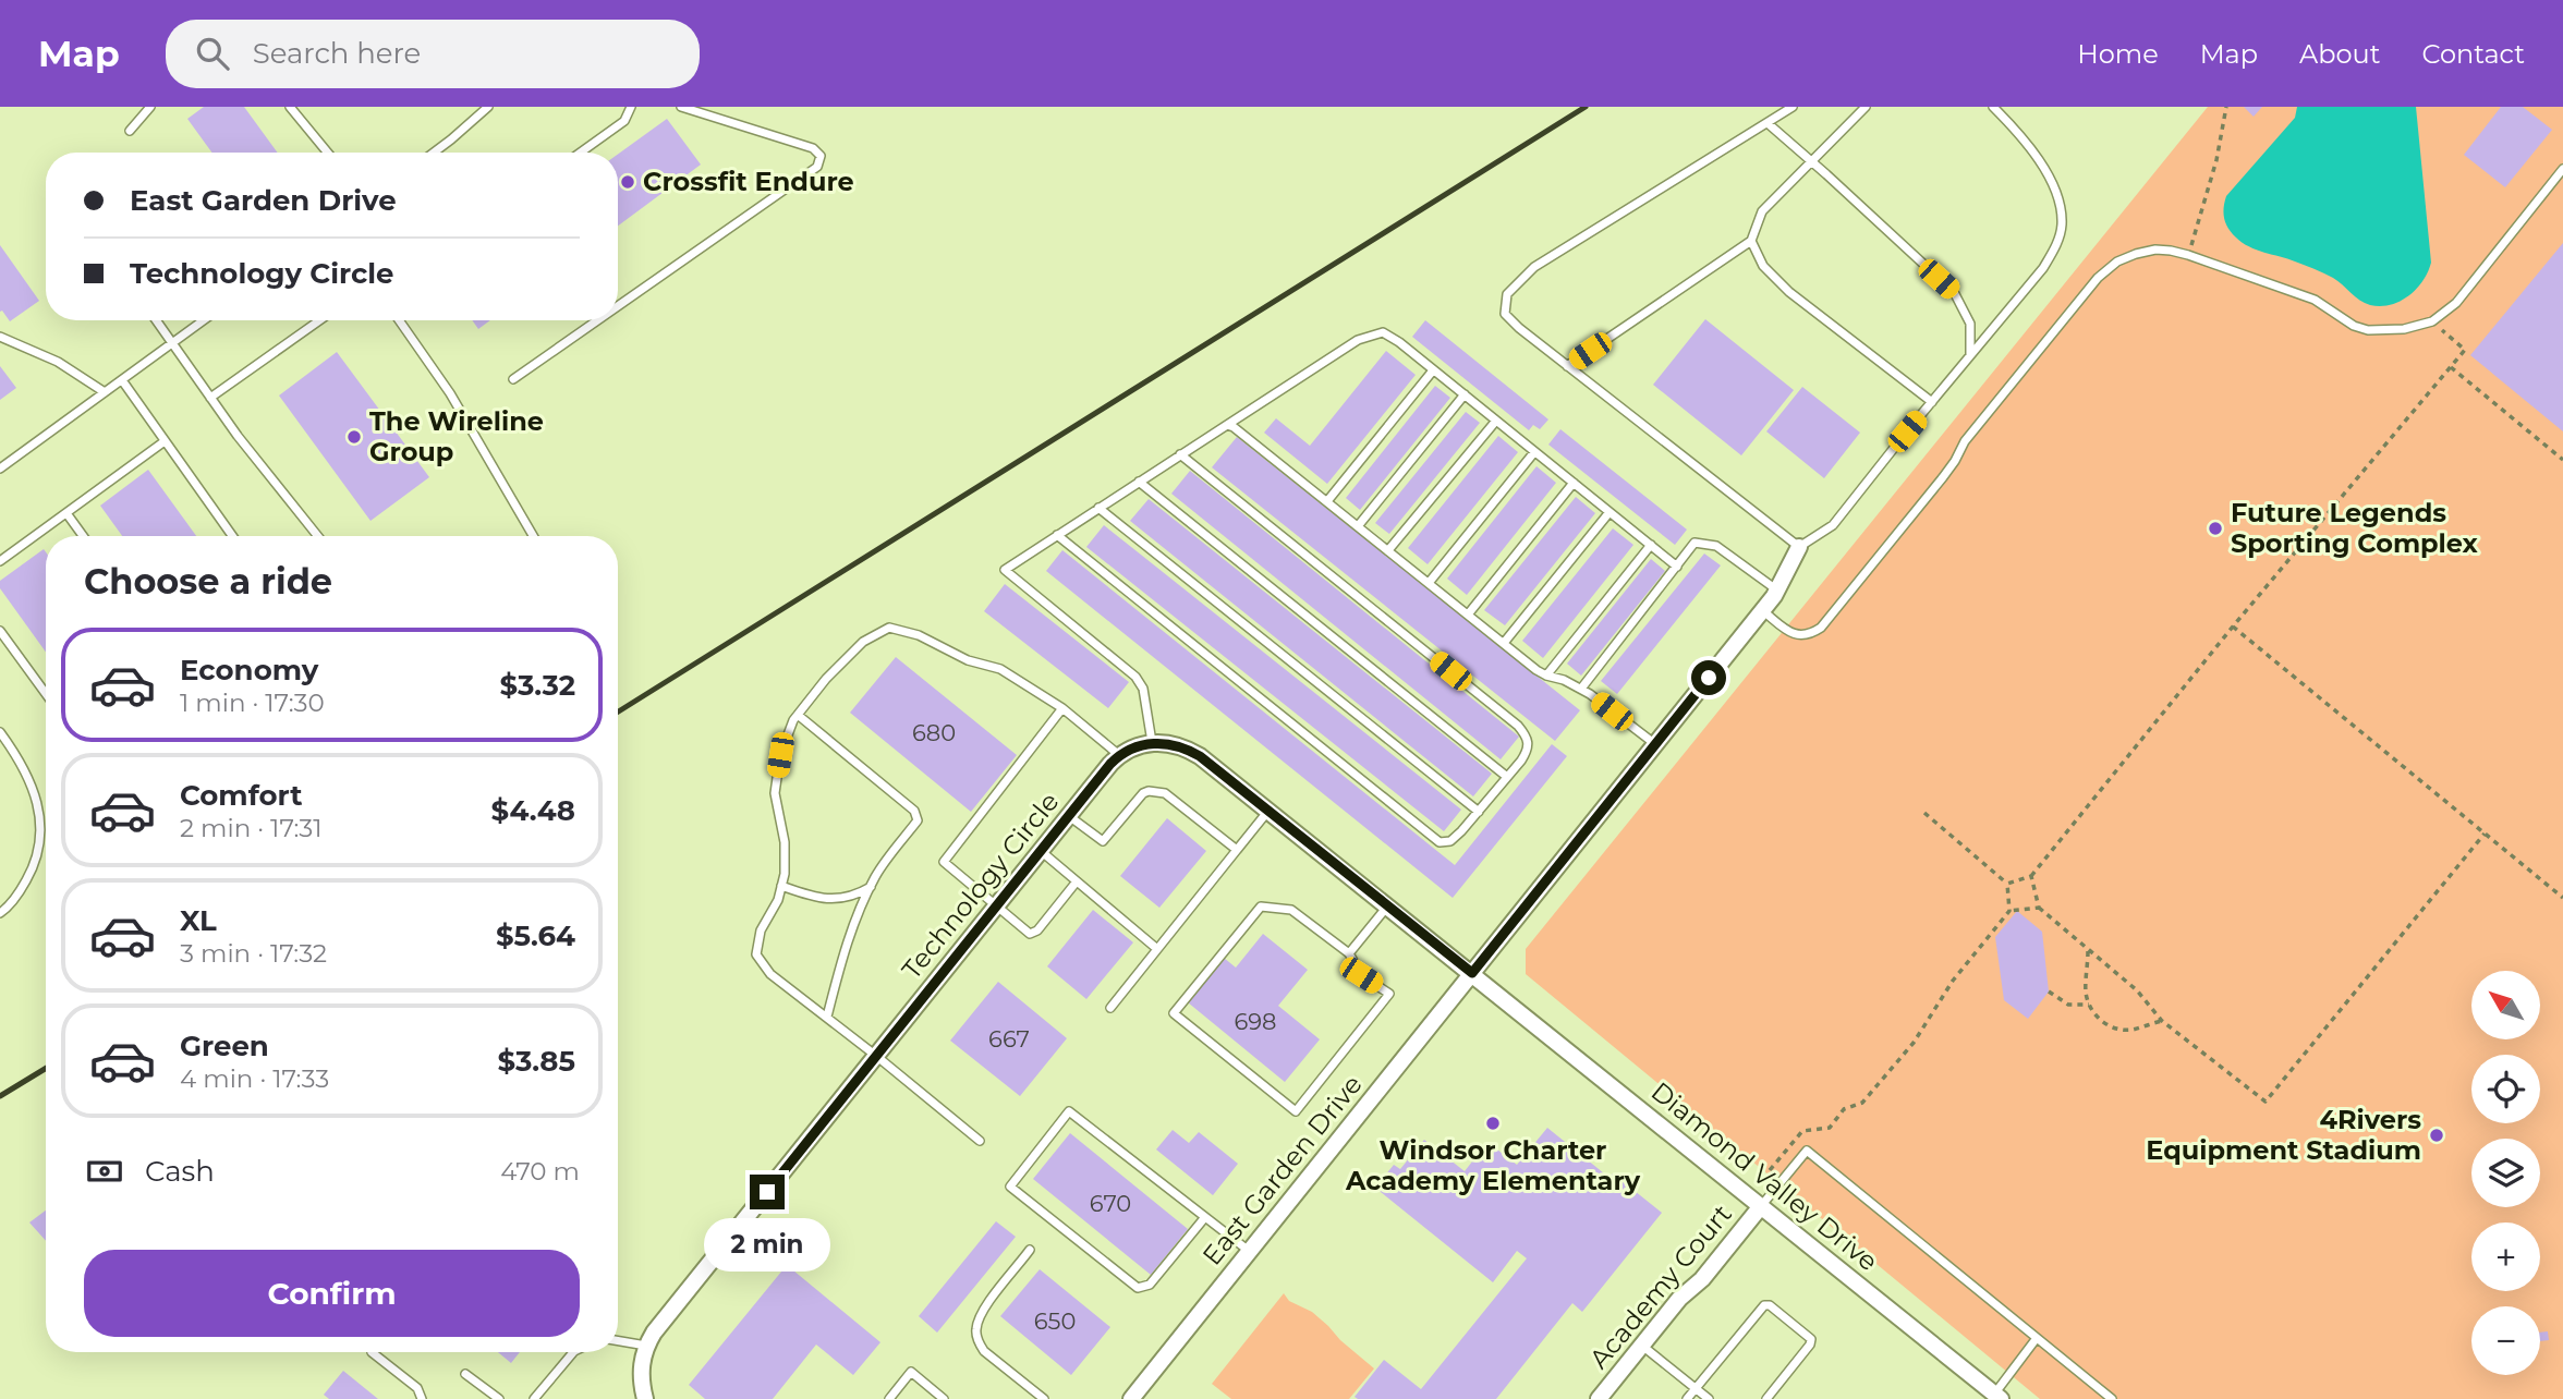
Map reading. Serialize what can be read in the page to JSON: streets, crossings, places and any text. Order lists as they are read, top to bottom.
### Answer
{
  "streets": {
    "street": [
      "Technology Circle",
      "East Garden Drive",
      "Diamond Valley Drive",
      "Academy Court"
    ]
  },
  "crossings": [
    ["East Garden Drive", "Diamond Valley Drive"],
    ["Diamond Valley Drive", "Academy Court"]
  ],
  "places": [
    "Crossfit Endure",
    "The Wireline Group",
    "Future Legends Sporting Complex",
    "Windsor Charter Academy Elementary",
    "4Rivers Equipment Stadium"
  ],
  "house_numbers": [
    "680",
    "698",
    "667",
    "670",
    "650"
  ],
  "north": "top left",
  "page": {
    "header": "Map",
    "search": "Search here",
    "nav": [
      "Home",
      "Map",
      "About",
      "Contact"
    ],
    "banner": ["East Garden Drive", "Technology Circle"],
    "heading": "Choose a ride",
    "list": [
      {
        "name": "Economy",
        "note": "1 min · 17:30",
        "value": "$3.32"
      },
      {
        "name": "Comfort",
        "note": "2 min · 17:31",
        "value": "$4.48"
      },
      {
        "name": "XL",
        "note": "3 min · 17:32",
        "value": "$5.64"
      },
      {
        "name": "Green",
        "note": "4 min · 17:33",
        "value": "$3.85"
      }
    ],
    "map_buttons": ["+", "−"],
    "pay": ["Cash", "470 m"],
    "bubble": "2 min",
    "buttons": "Confirm"
  }
}
